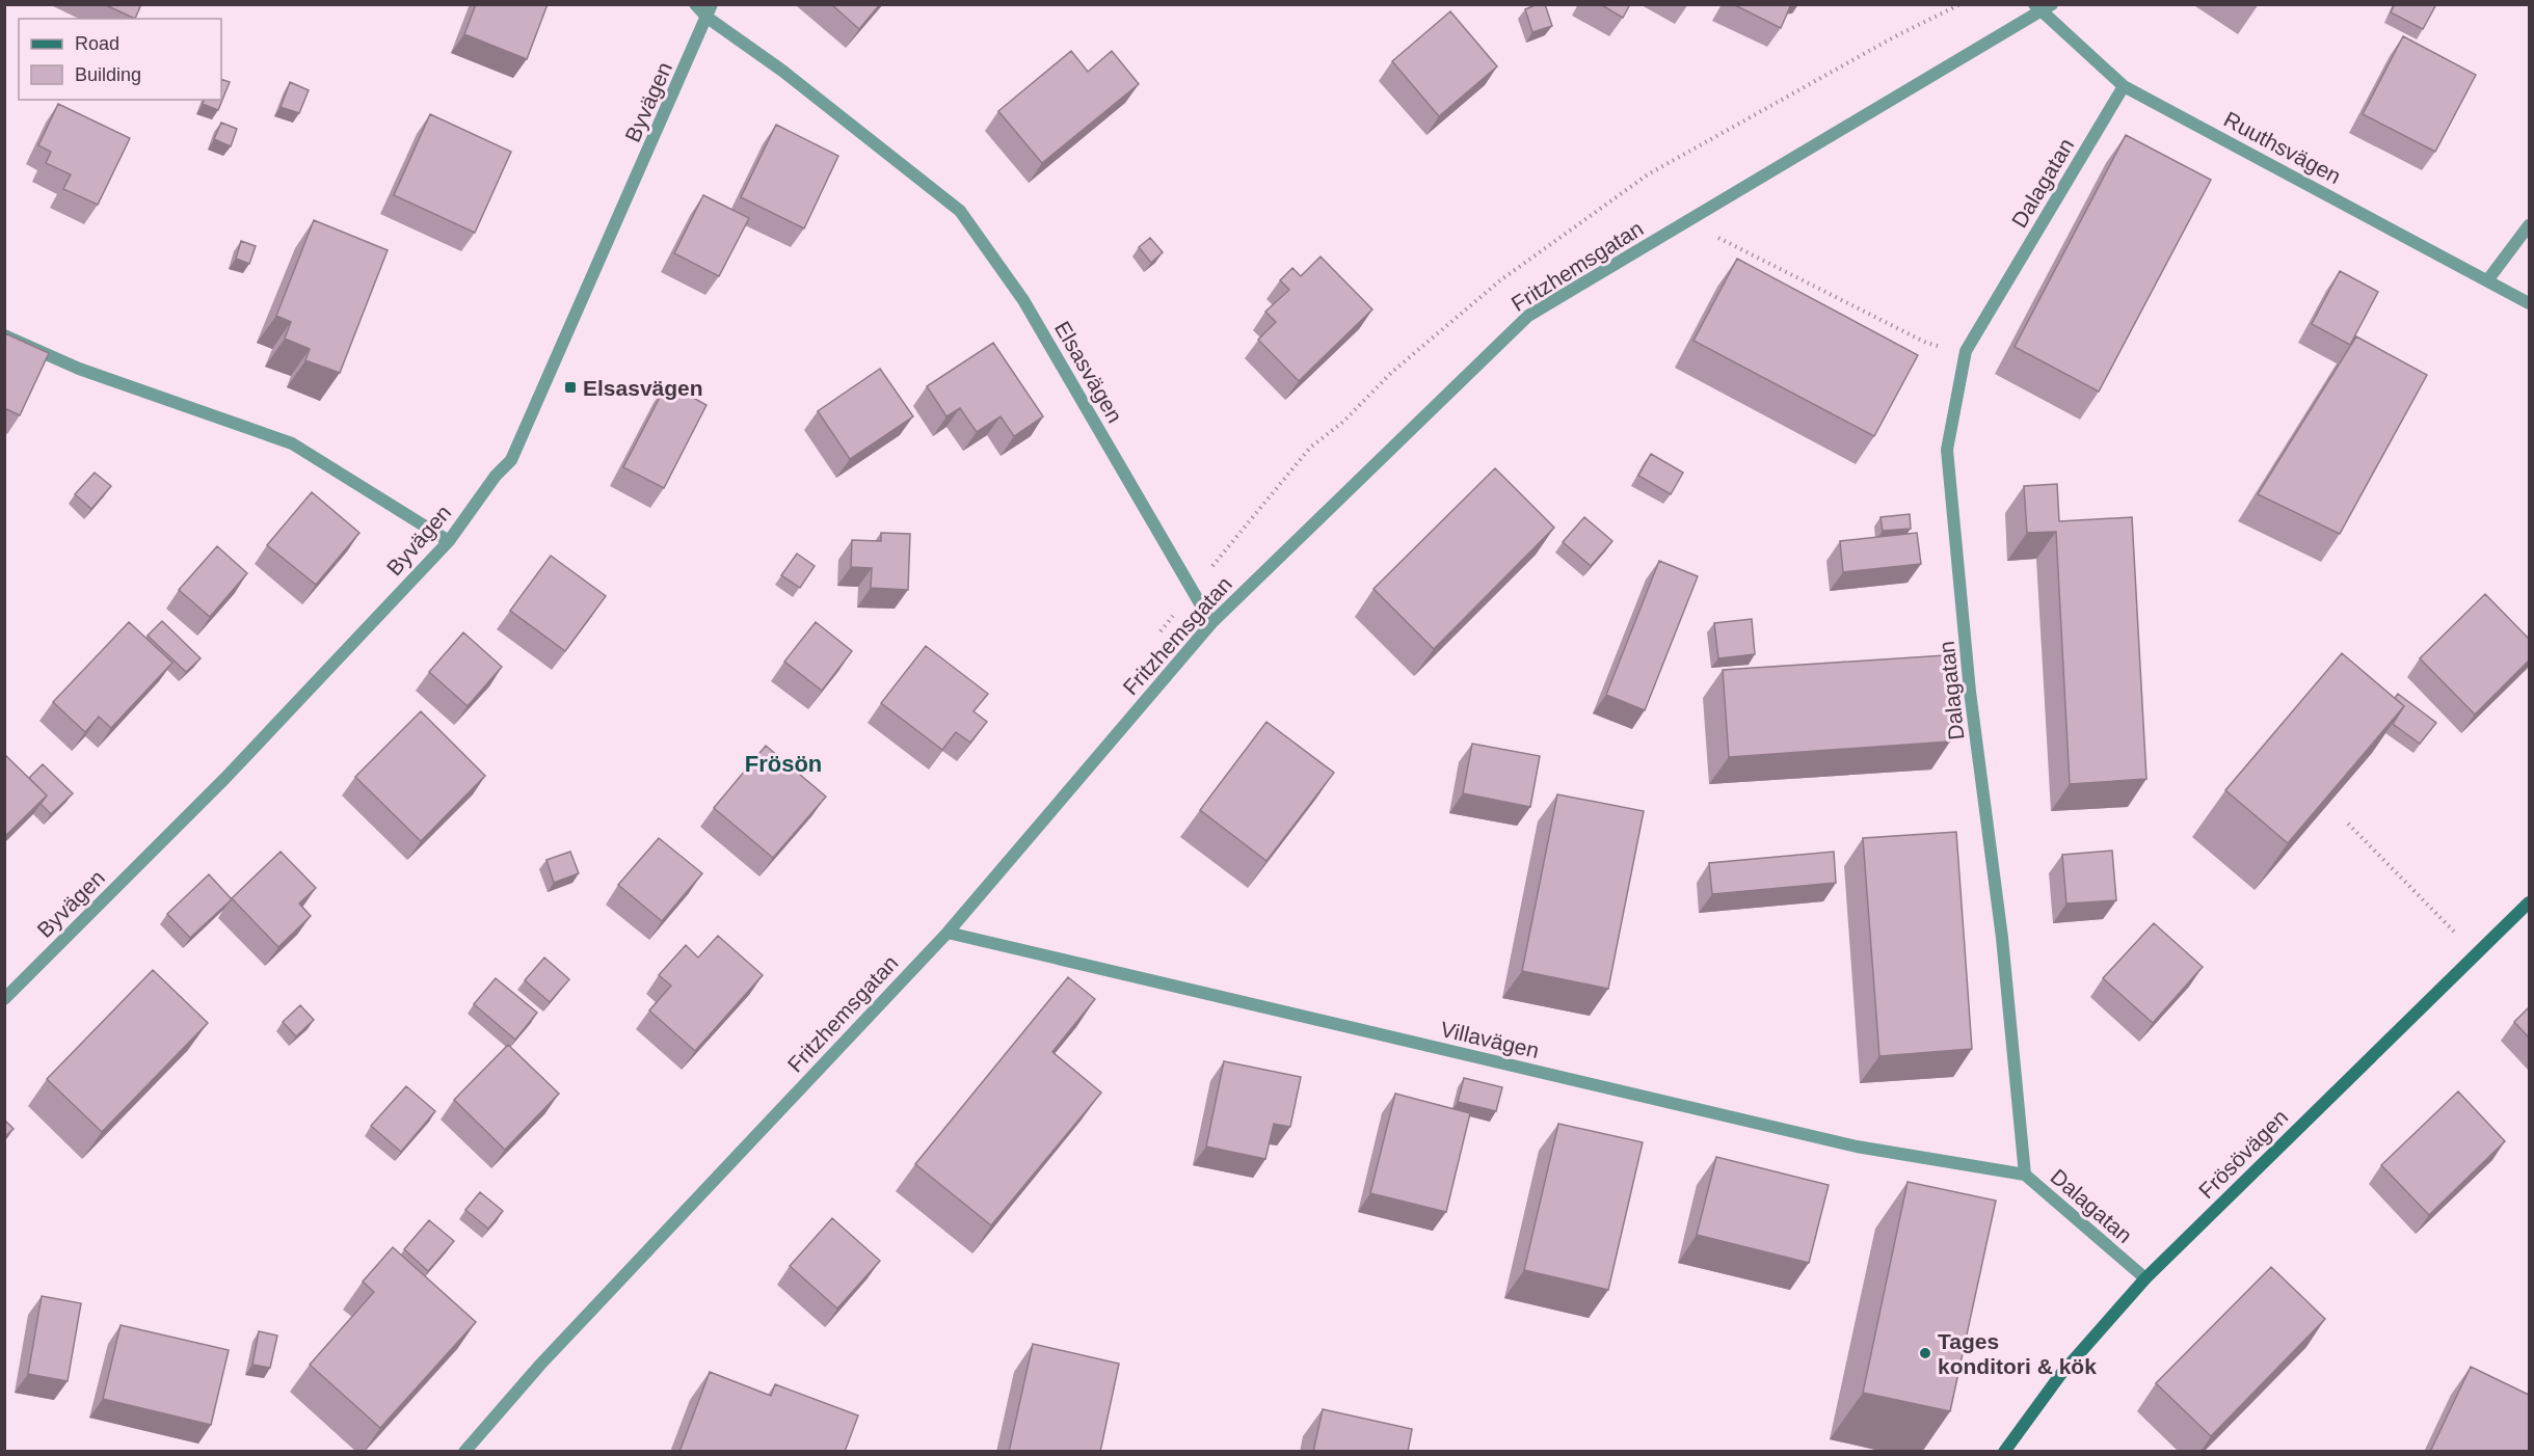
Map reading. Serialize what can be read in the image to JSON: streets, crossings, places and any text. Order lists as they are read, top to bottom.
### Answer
{
  "streets": {
    "street": [
      "Byvägen",
      "Ruuthsvägen",
      "Dalagatan",
      "Fritzhemsgatan",
      "Elsasvägen",
      "Villavägen",
      "Frösövägen"
    ]
  },
  "crossings": [
    ["Byvägen", "Elsasvägen"],
    ["Ruuthsvägen", "Dalagatan"],
    ["Ruuthsvägen", "Fritzhemsgatan"],
    ["Dalagatan", "Villavägen"],
    ["Dalagatan", "Frösövägen"],
    ["Fritzhemsgatan", "Elsasvägen"],
    ["Fritzhemsgatan", "Villavägen"]
  ],
  "districts": ["Frösön"],
  "places": {
    "transit": ["Elsasvägen"],
    "other": ["Tages konditori & kök"]
  },
  "legend": ["Road", "Building"]
}
